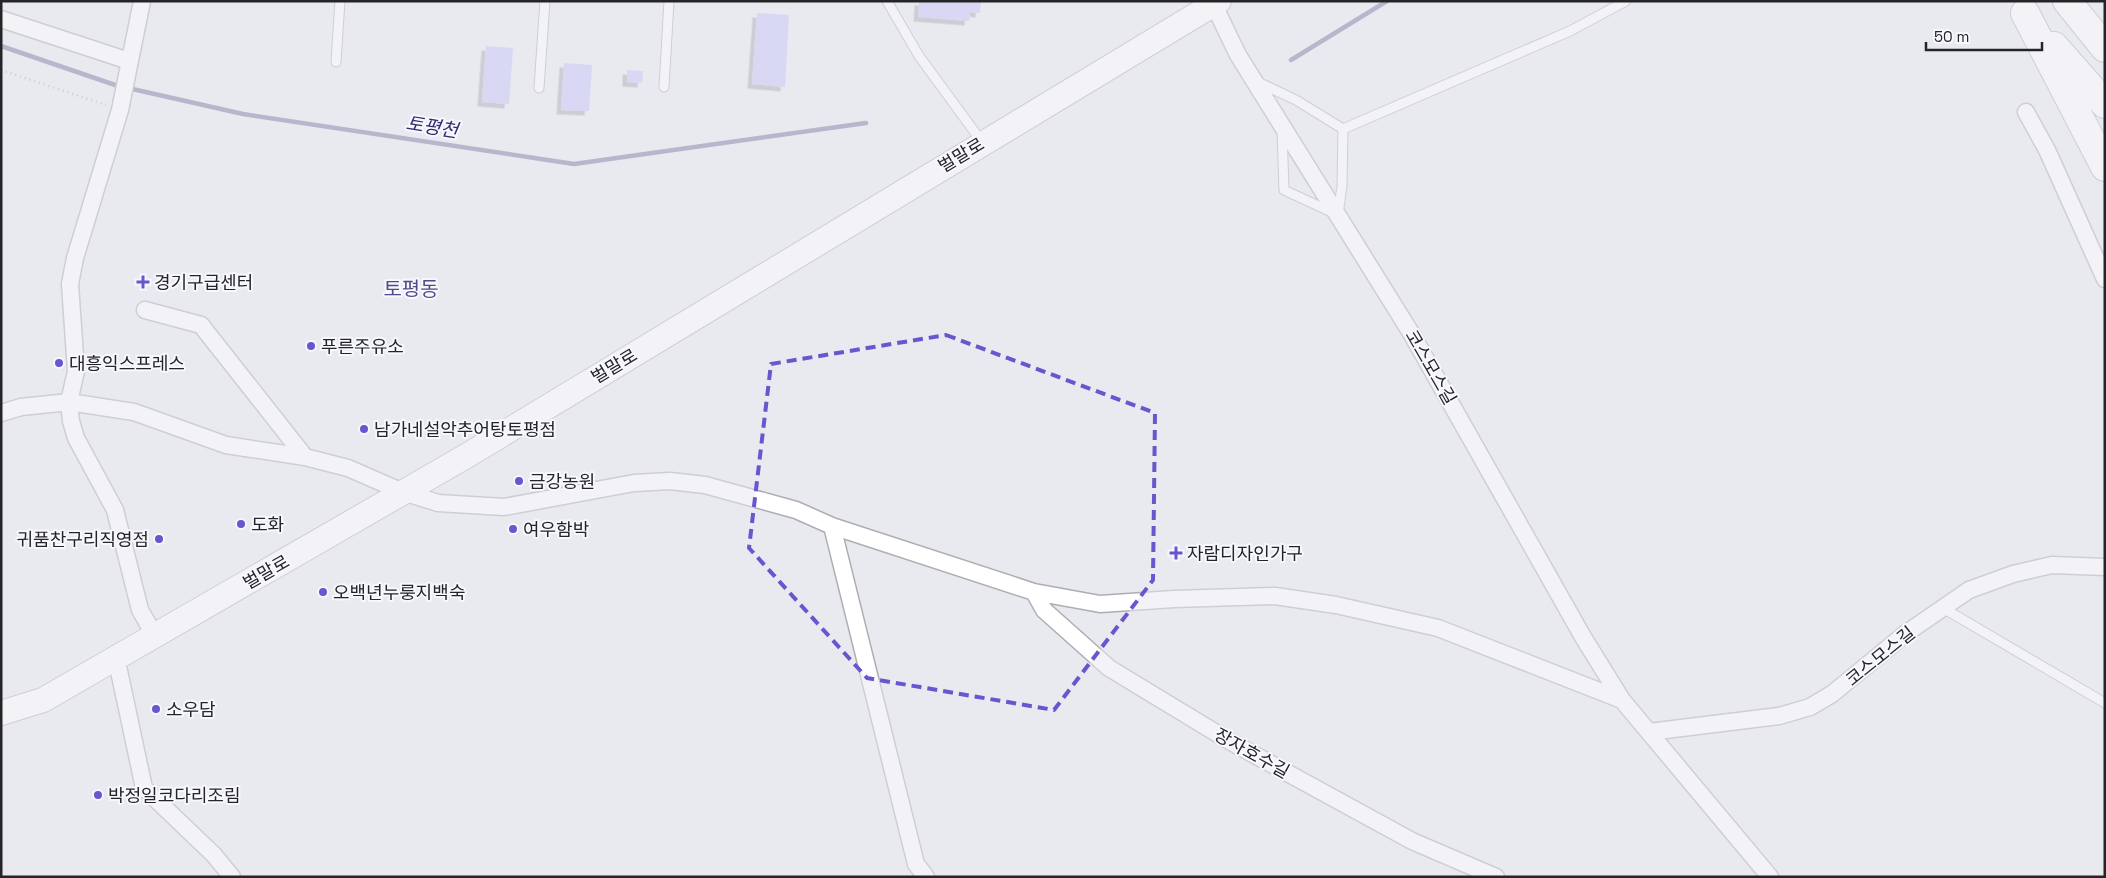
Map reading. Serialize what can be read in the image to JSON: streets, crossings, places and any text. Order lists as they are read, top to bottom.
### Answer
{
  "streets": {
    "street": ["벌말로", "코스모스길", "장자호수길"]
  },
  "crossings": [
    ["벌말로", "코스모스길"]
  ],
  "districts": ["토평동"],
  "water": ["토평천"],
  "places": {
    "health": ["경기구급센터", "자람디자인가구"],
    "other": [
      "푸른주유소",
      "대흥익스프레스",
      "남가네설악추어탕토평점",
      "금강농원",
      "도화",
      "여우함박",
      "귀품찬구리직영점",
      "오백년누룽지백숙",
      "소우담",
      "박정일코다리조림"
    ]
  },
  "scale_bar": "50 m"
}
